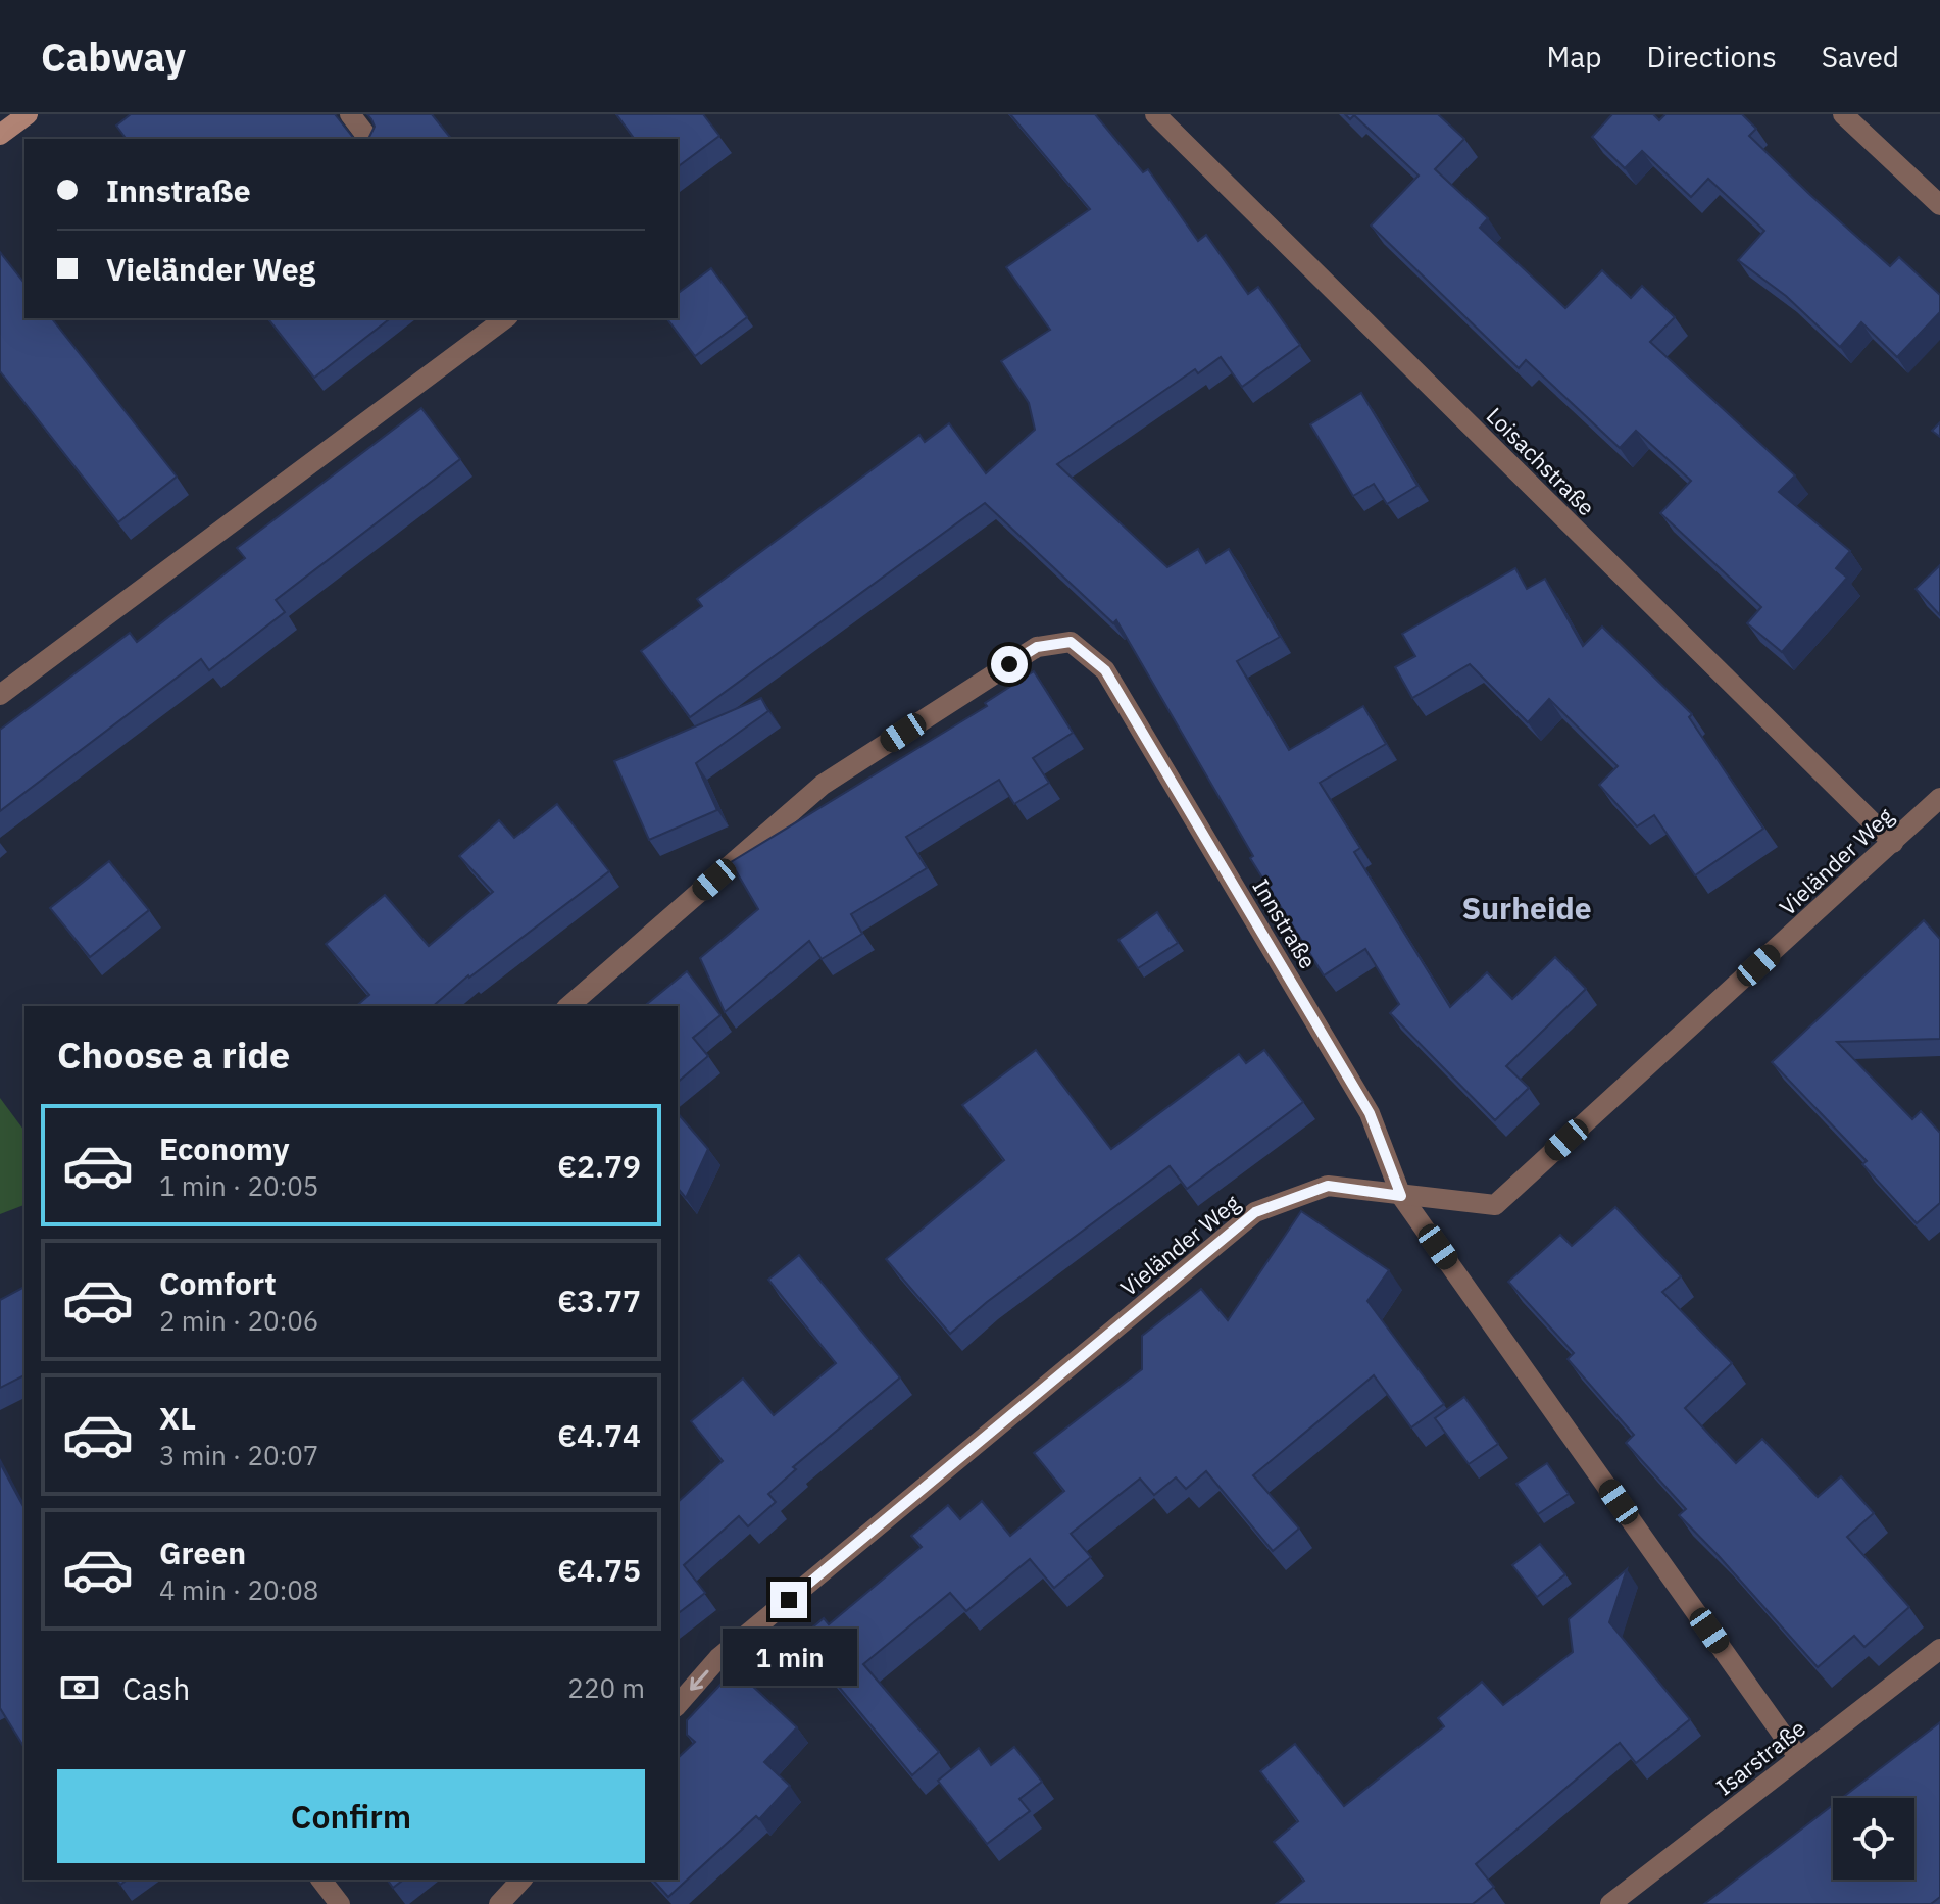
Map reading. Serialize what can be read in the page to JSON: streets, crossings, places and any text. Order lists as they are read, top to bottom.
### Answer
{
  "streets": {
    "street": [
      "Loisachstraße",
      "Vieländer Weg",
      "Innstraße",
      "Isarstraße"
    ]
  },
  "crossings": [
    ["Loisachstraße", "Vieländer Weg"],
    ["Vieländer Weg", "Innstraße"],
    ["Innstraße", "Isarstraße"]
  ],
  "one_way": ["Vieländer Weg"],
  "districts": ["Surheide"],
  "page": {
    "header": "Cabway",
    "nav": ["Map", "Directions", "Saved"],
    "banner": ["Innstraße", "Vieländer Weg"],
    "heading": "Choose a ride",
    "list": [
      {
        "name": "Economy",
        "note": "1 min · 20:05",
        "value": "€2.79"
      },
      {
        "name": "Comfort",
        "note": "2 min · 20:06",
        "value": "€3.77"
      },
      {
        "name": "XL",
        "note": "3 min · 20:07",
        "value": "€4.74"
      },
      {
        "name": "Green",
        "note": "4 min · 20:08",
        "value": "€4.75"
      }
    ],
    "bubble": "1 min",
    "pay": ["Cash", "220 m"],
    "buttons": "Confirm"
  }
}
